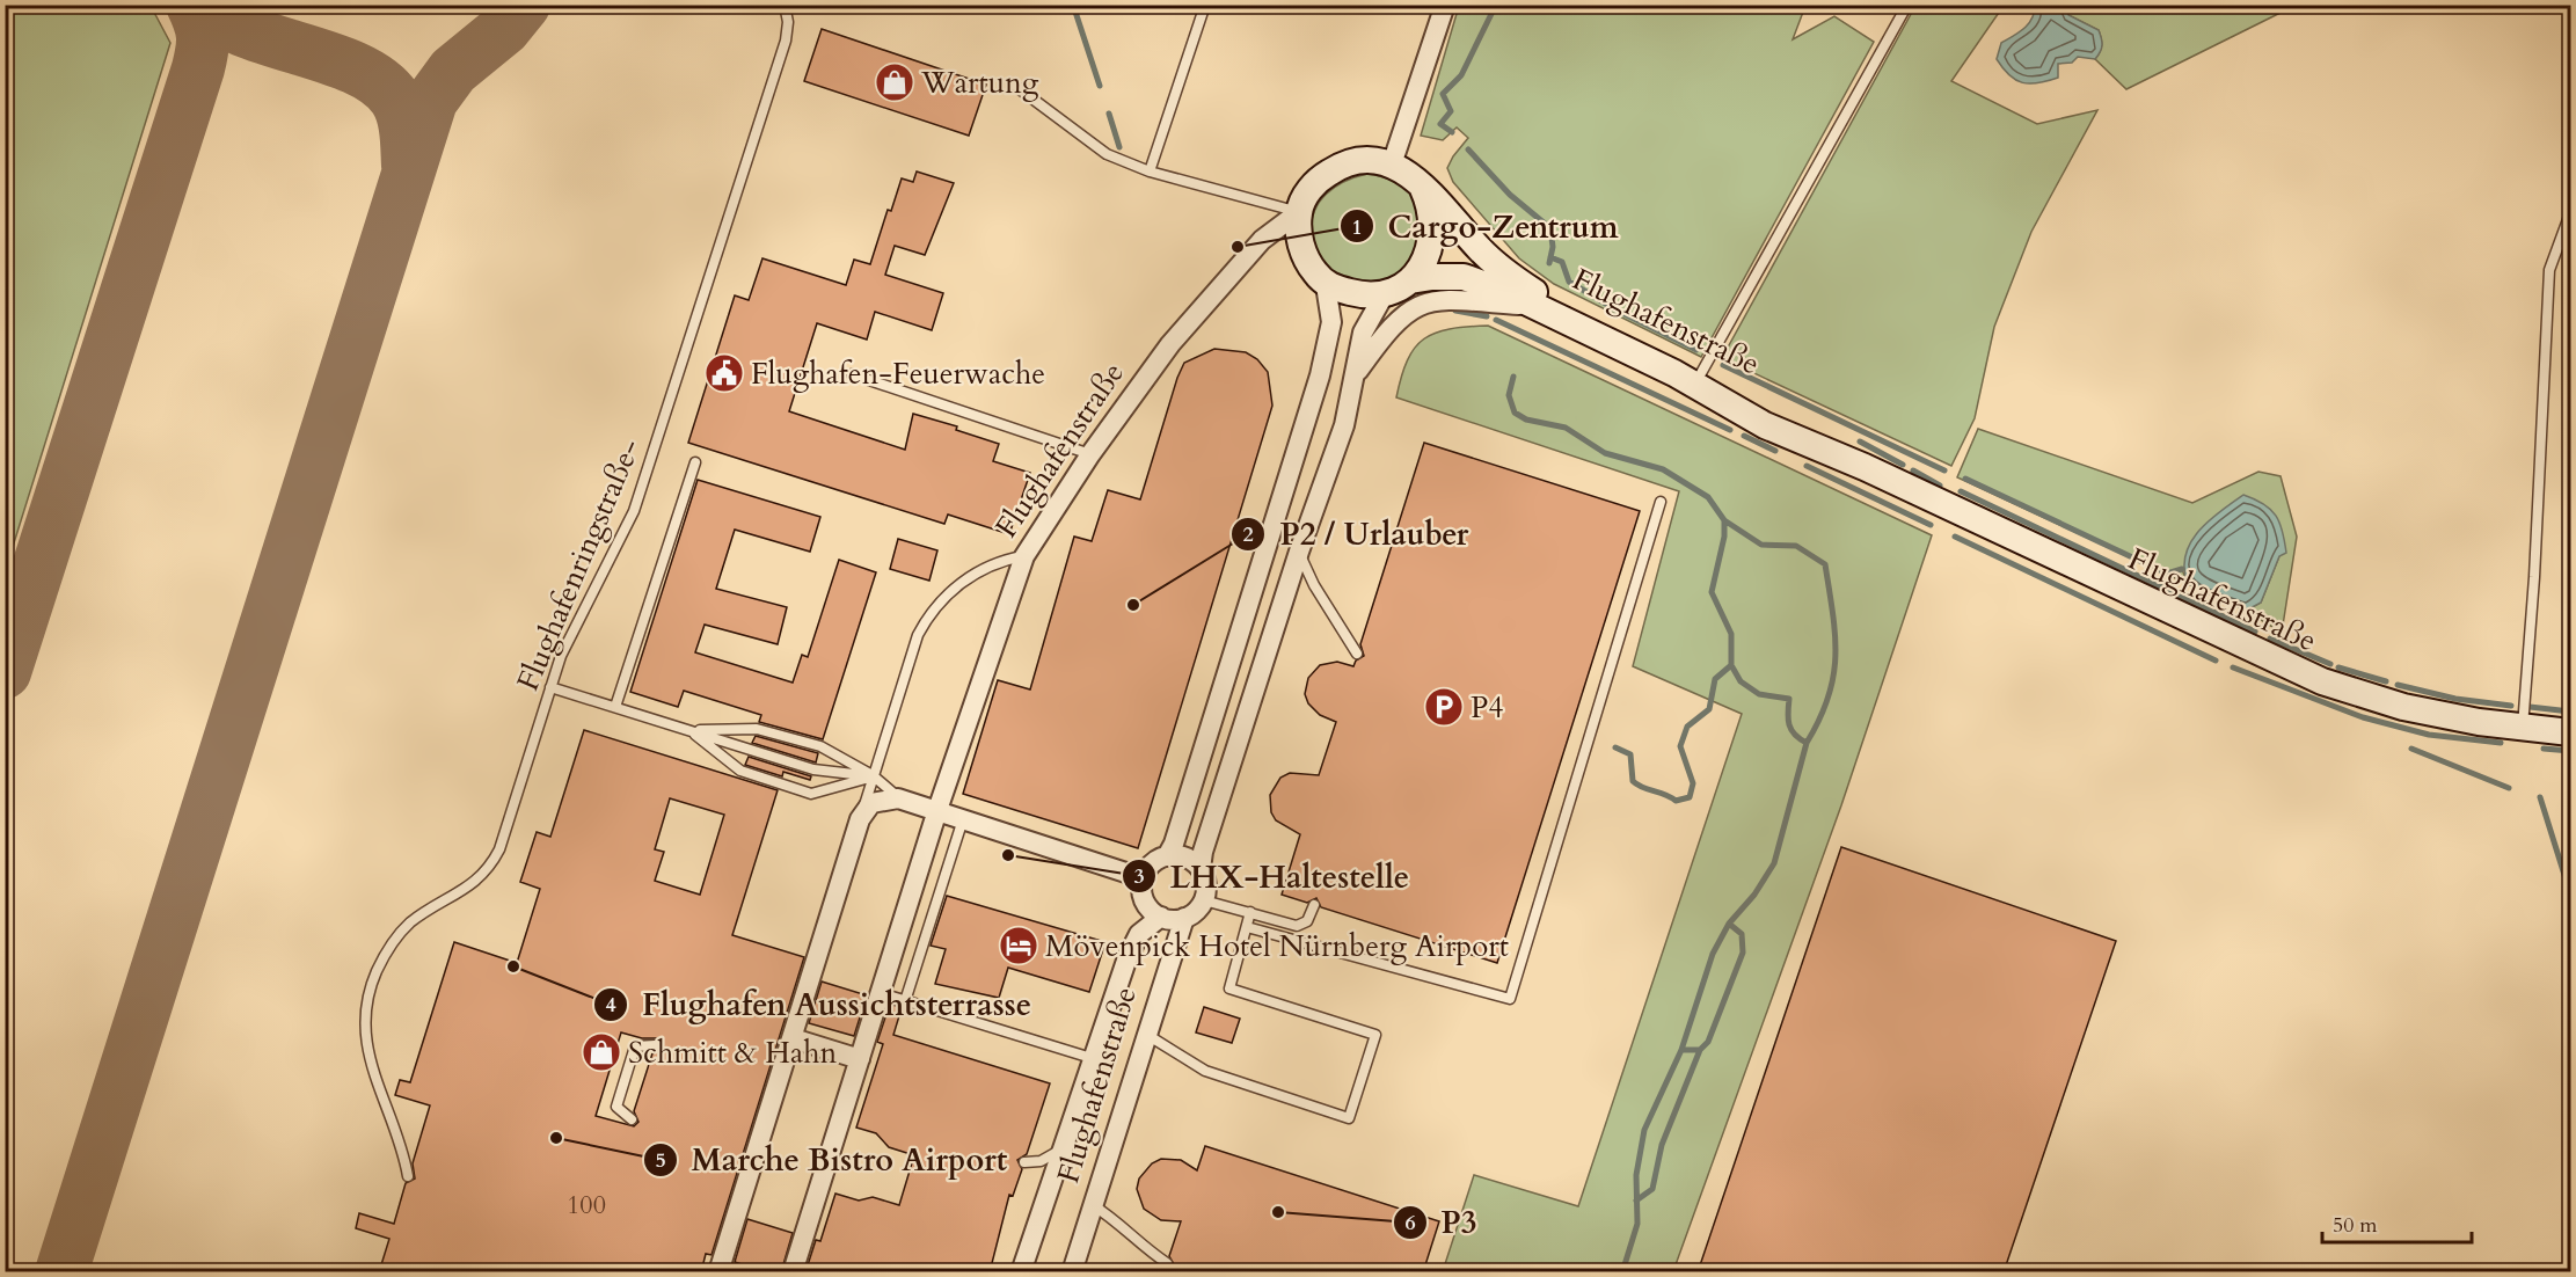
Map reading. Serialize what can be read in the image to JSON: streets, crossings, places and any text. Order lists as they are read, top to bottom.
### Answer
{
  "streets": {
    "main road": ["Flughafenstraße"],
    "lane": ["Flughafenringstraße-"]
  },
  "places": {
    "shop": ["Wartung", "Schmitt & Hahn"],
    "other": [
      "Cargo-Zentrum",
      "P2 / Urlauber",
      "LHX-Haltestelle",
      "Flughafen Aussichtsterrasse",
      "Marche Bistro Airport",
      "P3"
    ],
    "public building": ["Flughafen-Feuerwache"],
    "parking": ["P4"],
    "hotel": ["Mövenpick Hotel Nürnberg Airport"]
  },
  "house_numbers": ["100"],
  "scale_bar": "50 m"
}
